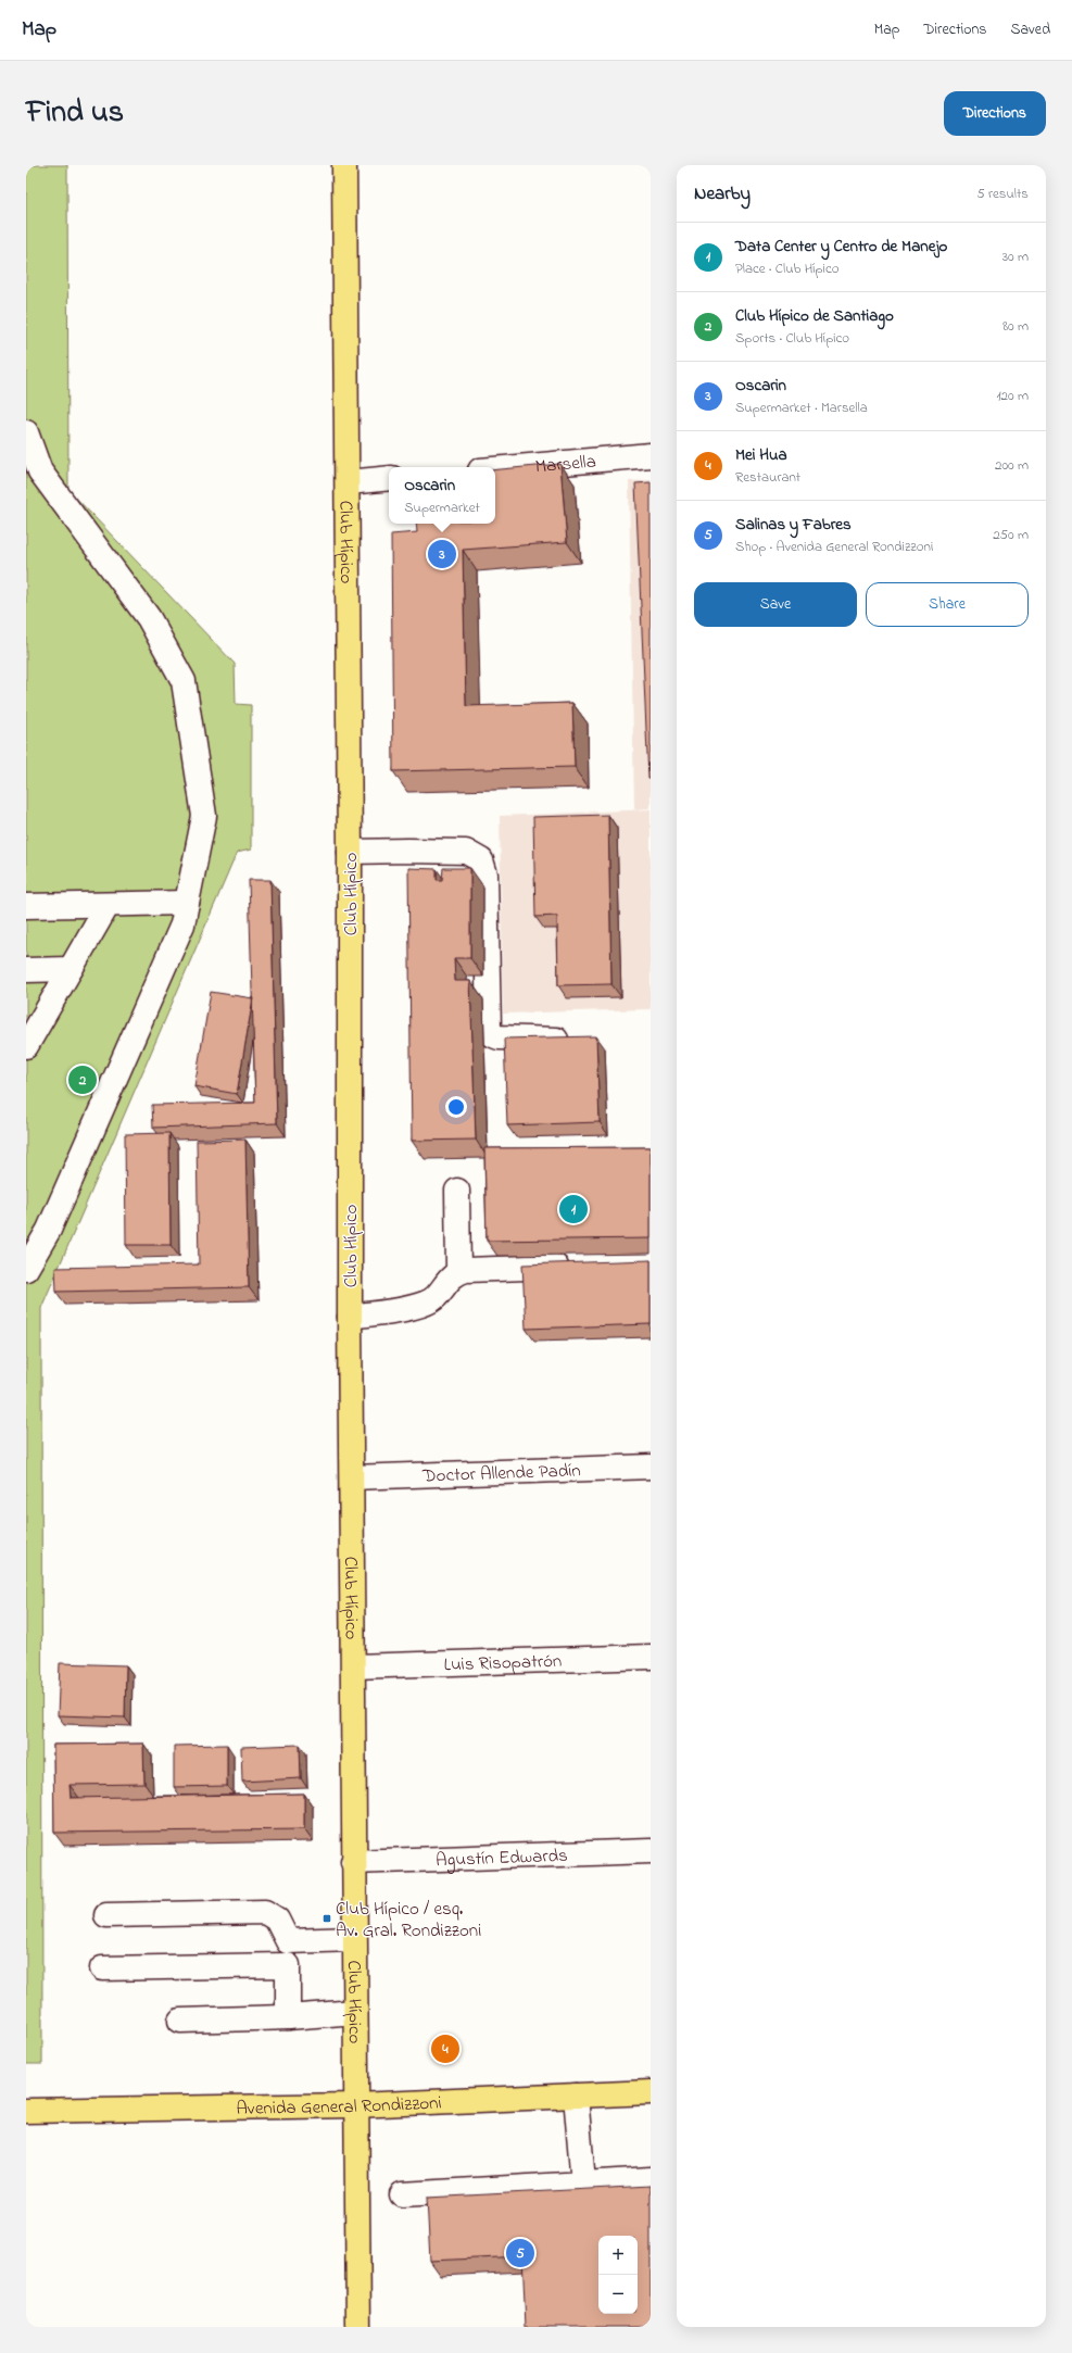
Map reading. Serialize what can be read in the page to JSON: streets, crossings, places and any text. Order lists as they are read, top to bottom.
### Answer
{
  "streets": {
    "main road": ["Club Hípico", "Avenida General Rondizzoni"],
    "street": [
      "Marsella",
      "Doctor Allende Padín",
      "Luis Risopatrón",
      "Agustín Edwards"
    ]
  },
  "crossings": [
    ["Club Hípico", "Doctor Allende Padín"],
    ["Club Hípico", "Luis Risopatrón"],
    ["Club Hípico", "Agustín Edwards"],
    ["Club Hípico", "Avenida General Rondizzoni"]
  ],
  "places": {
    "transit": ["Club Hípico / esq. Av. Gral. Rondizzoni"]
  },
  "page": {
    "header": "Map",
    "nav": ["Map", "Directions", "Saved"],
    "title": "Find us",
    "buttons": [
      "Directions",
      ["Save", "Share"]
    ],
    "heading": ["Nearby", "5 results"],
    "list": [
      {
        "mark": "1",
        "name": "Data Center y Centro de Manejo",
        "note": "Place · Club Hípico",
        "value": "30 m"
      },
      {
        "mark": "2",
        "name": "Club Hípico de Santiago",
        "note": "Sports · Club Hípico",
        "value": "80 m"
      },
      {
        "mark": "3",
        "name": "Oscarin",
        "note": "Supermarket · Marsella",
        "value": "120 m"
      },
      {
        "mark": "4",
        "name": "Mei Hua",
        "note": "Restaurant",
        "value": "200 m"
      },
      {
        "mark": "5",
        "name": "Salinas y Fabres",
        "note": "Shop · Avenida General Rondizzoni",
        "value": "250 m"
      }
    ],
    "popup": ["Oscarin", "Supermarket"],
    "pins": [
      "3",
      "2",
      "1",
      "4",
      "5"
    ],
    "map_buttons": ["+", "−"]
  }
}
